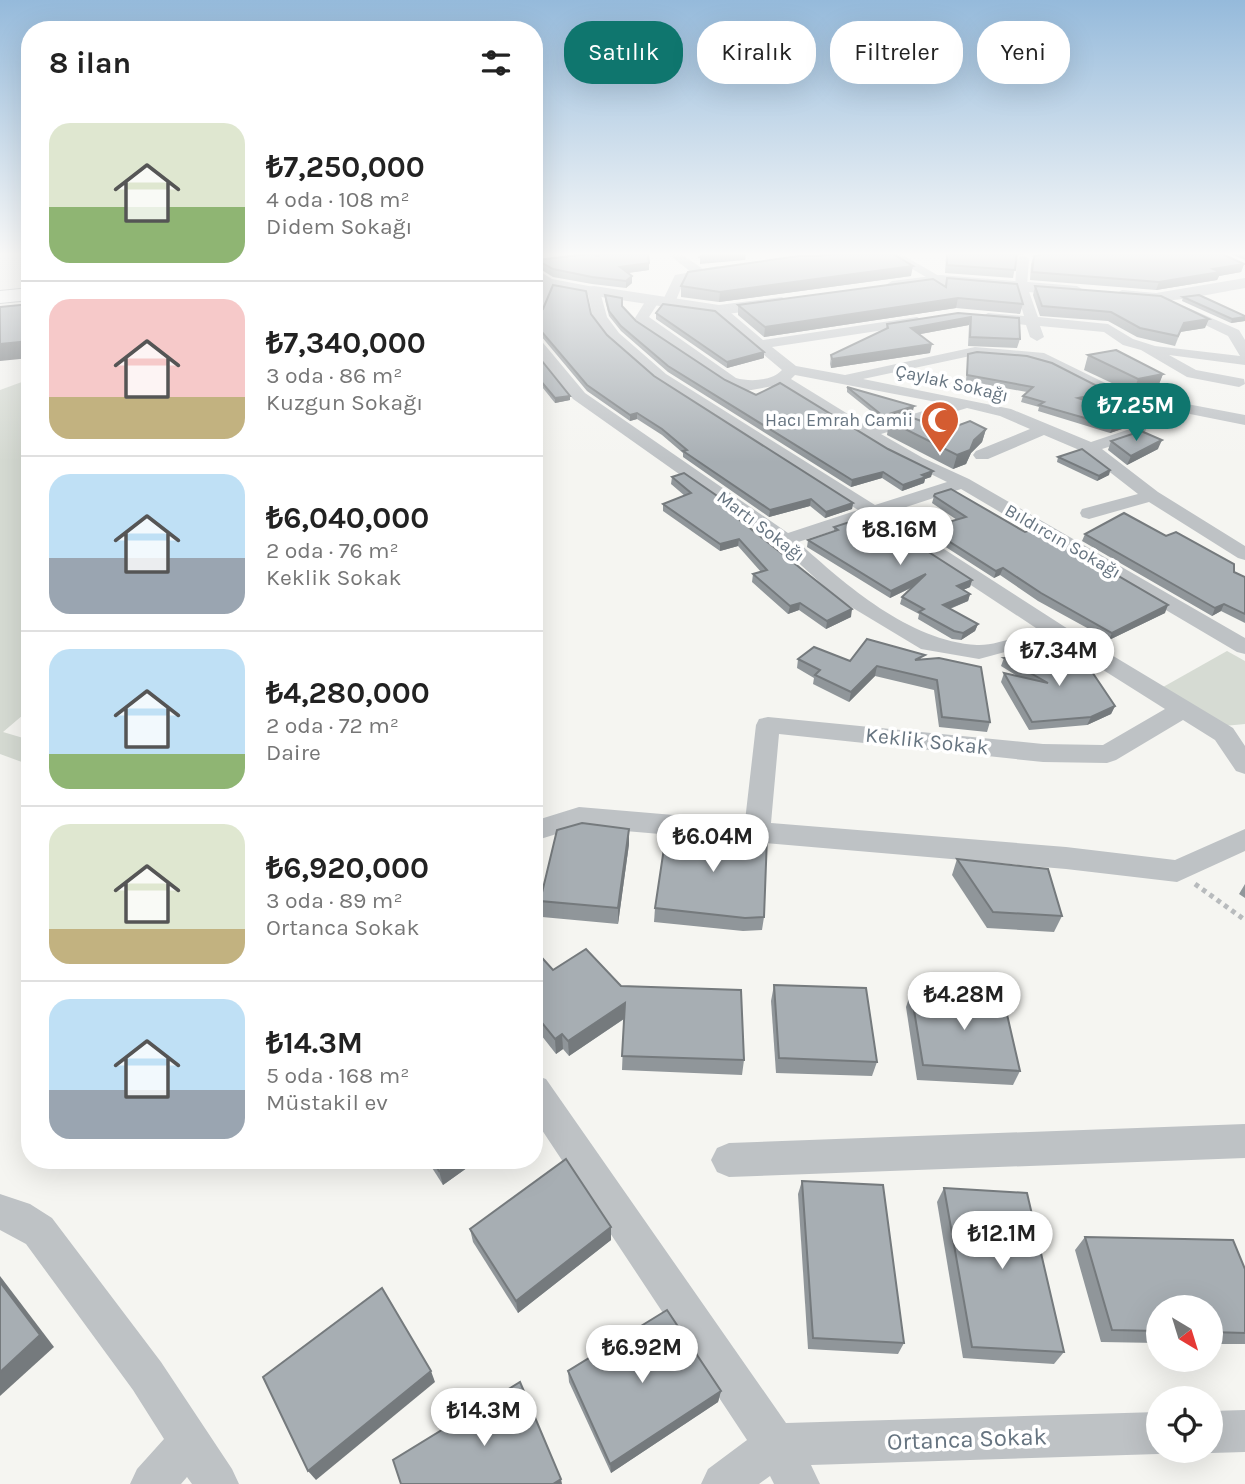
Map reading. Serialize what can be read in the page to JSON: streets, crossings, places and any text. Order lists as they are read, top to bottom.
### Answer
{
  "streets": {
    "street": [
      "Çaylak Sokağı",
      "Martı Sokağı",
      "Bıldırcın Sokağı",
      "Keklik Sokak",
      "Ortanca Sokak"
    ]
  },
  "crossings": [
    ["Çaylak Sokağı", "Bıldırcın Sokağı"]
  ],
  "places": {
    "mosque": ["Hacı Emrah Camii"]
  },
  "north": "bottom right",
  "page": {
    "chip": [
      "Satılık",
      "Kiralık",
      "Filtreler",
      "Yeni"
    ],
    "heading": "8 ilan",
    "list": [
      {
        "name": "₺7,250,000",
        "note": "4 oda · 108 m² · Didem Sokağı"
      },
      {
        "name": "₺7,340,000",
        "note": "3 oda · 86 m² · Kuzgun Sokağı"
      },
      {
        "name": "₺6,040,000",
        "note": "2 oda · 76 m² · Keklik Sokak"
      },
      {
        "name": "₺4,280,000",
        "note": "2 oda · 72 m² · Daire"
      },
      {
        "name": "₺6,920,000",
        "note": "3 oda · 89 m² · Ortanca Sokak"
      },
      {
        "name": "₺14.3M",
        "note": "5 oda · 168 m² · Müstakil ev"
      }
    ],
    "price": [
      "₺7.25M",
      "₺8.16M",
      "₺7.34M",
      "₺6.04M",
      "₺4.28M",
      "₺12.1M",
      "₺6.92M",
      "₺14.3M"
    ]
  }
}
